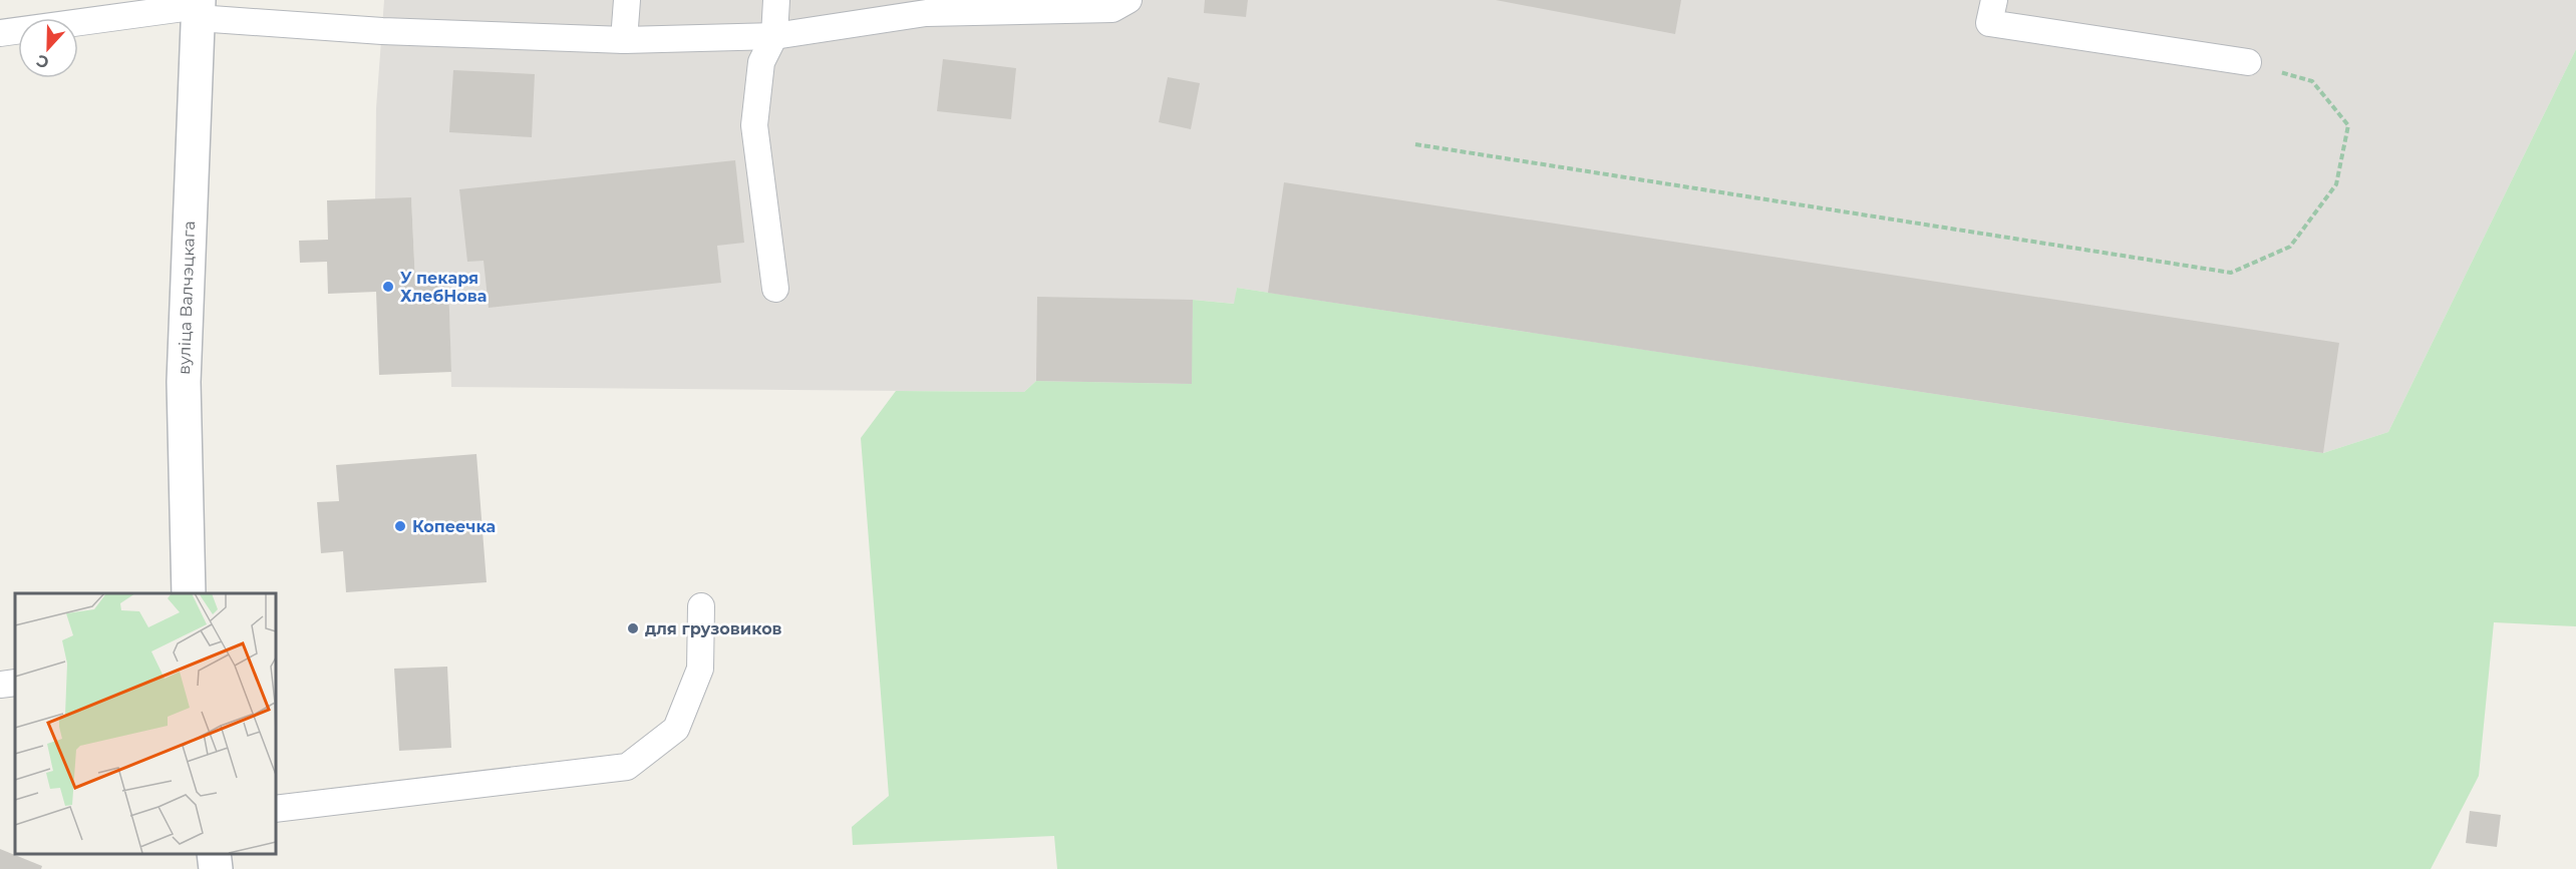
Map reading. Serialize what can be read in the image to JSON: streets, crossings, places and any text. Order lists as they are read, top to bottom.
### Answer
{
  "streets": {
    "street": ["вуліца Валчэцкага"]
  },
  "places": ["У пекаря ХлебНова", "Копеечка", "для грузовиков"],
  "north": "bottom"
}
